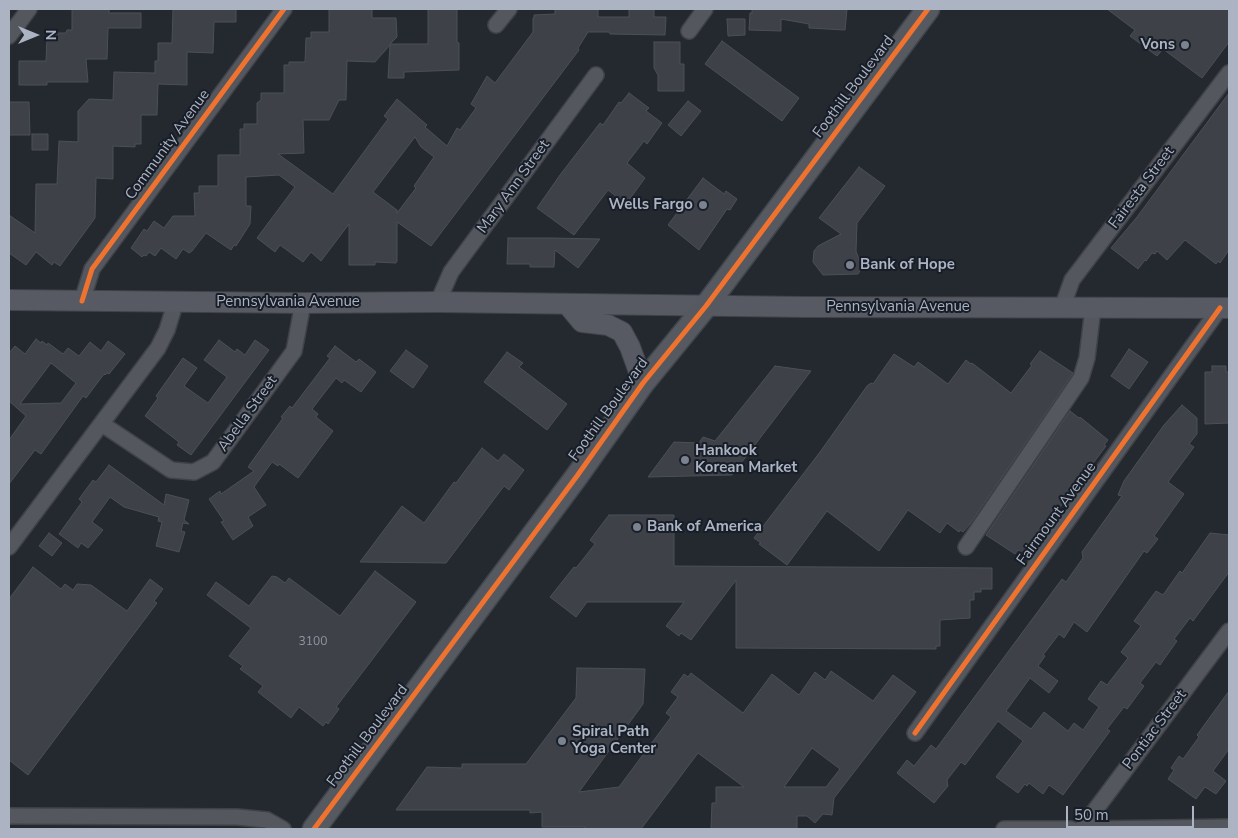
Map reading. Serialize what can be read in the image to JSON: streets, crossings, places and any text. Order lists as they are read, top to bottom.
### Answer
{
  "streets": {
    "main road": ["Foothill Boulevard", "Pennsylvania Avenue"],
    "street": [
      "Community Avenue",
      "Mary Ann Street",
      "Fairesta Street",
      "Abella Street",
      "Fairmount Avenue",
      "Pontiac Street"
    ]
  },
  "crossings": [
    ["Foothill Boulevard", "Pennsylvania Avenue"],
    ["Community Avenue", "Pennsylvania Avenue"],
    ["Mary Ann Street", "Pennsylvania Avenue"],
    ["Fairesta Street", "Pennsylvania Avenue"],
    ["Pennsylvania Avenue", "Abella Street"],
    ["Pennsylvania Avenue", "Fairmount Avenue"]
  ],
  "places": [
    "Vons",
    "Wells Fargo",
    "Bank of Hope",
    "Hankook Korean Market",
    "Bank of America",
    "Spiral Path Yoga Center"
  ],
  "house_numbers": ["3100"],
  "scale_bar": "50 m",
  "north": "right"
}
